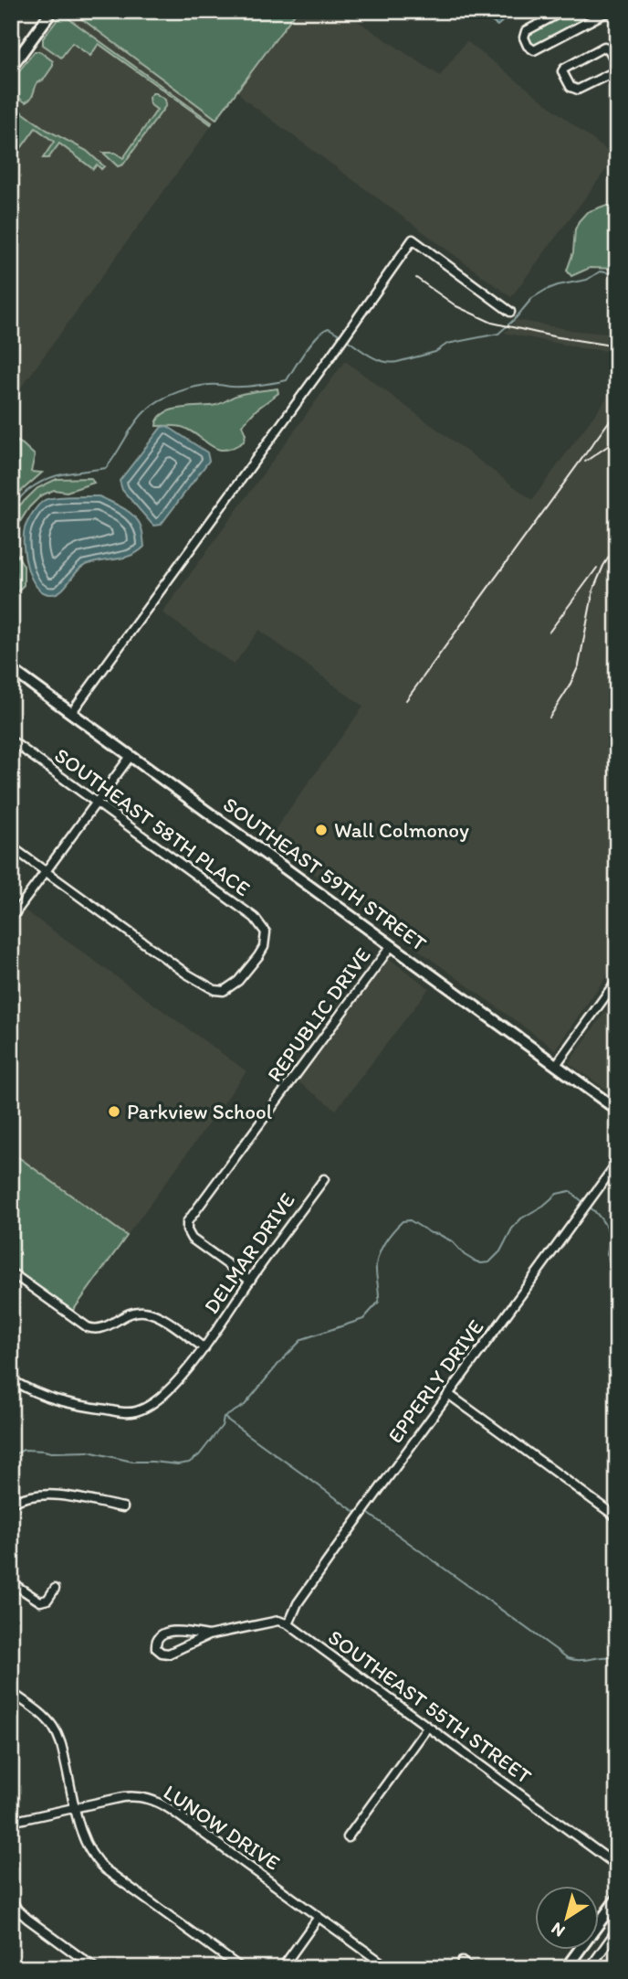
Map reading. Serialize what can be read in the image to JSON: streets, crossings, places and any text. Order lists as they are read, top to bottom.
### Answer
{
  "streets": {
    "main road": ["SOUTHEAST 59TH STREET"],
    "street": [
      "SOUTHEAST 58TH PLACE",
      "REPUBLIC DRIVE",
      "DELMAR DRIVE",
      "EPPERLY DRIVE",
      "SOUTHEAST 55TH STREET",
      "LUNOW DRIVE"
    ]
  },
  "crossings": [
    ["SOUTHEAST 59TH STREET", "REPUBLIC DRIVE"],
    ["REPUBLIC DRIVE", "DELMAR DRIVE"],
    ["EPPERLY DRIVE", "SOUTHEAST 55TH STREET"]
  ],
  "places": ["Wall Colmonoy", "Parkview School"],
  "north": "bottom left"
}
